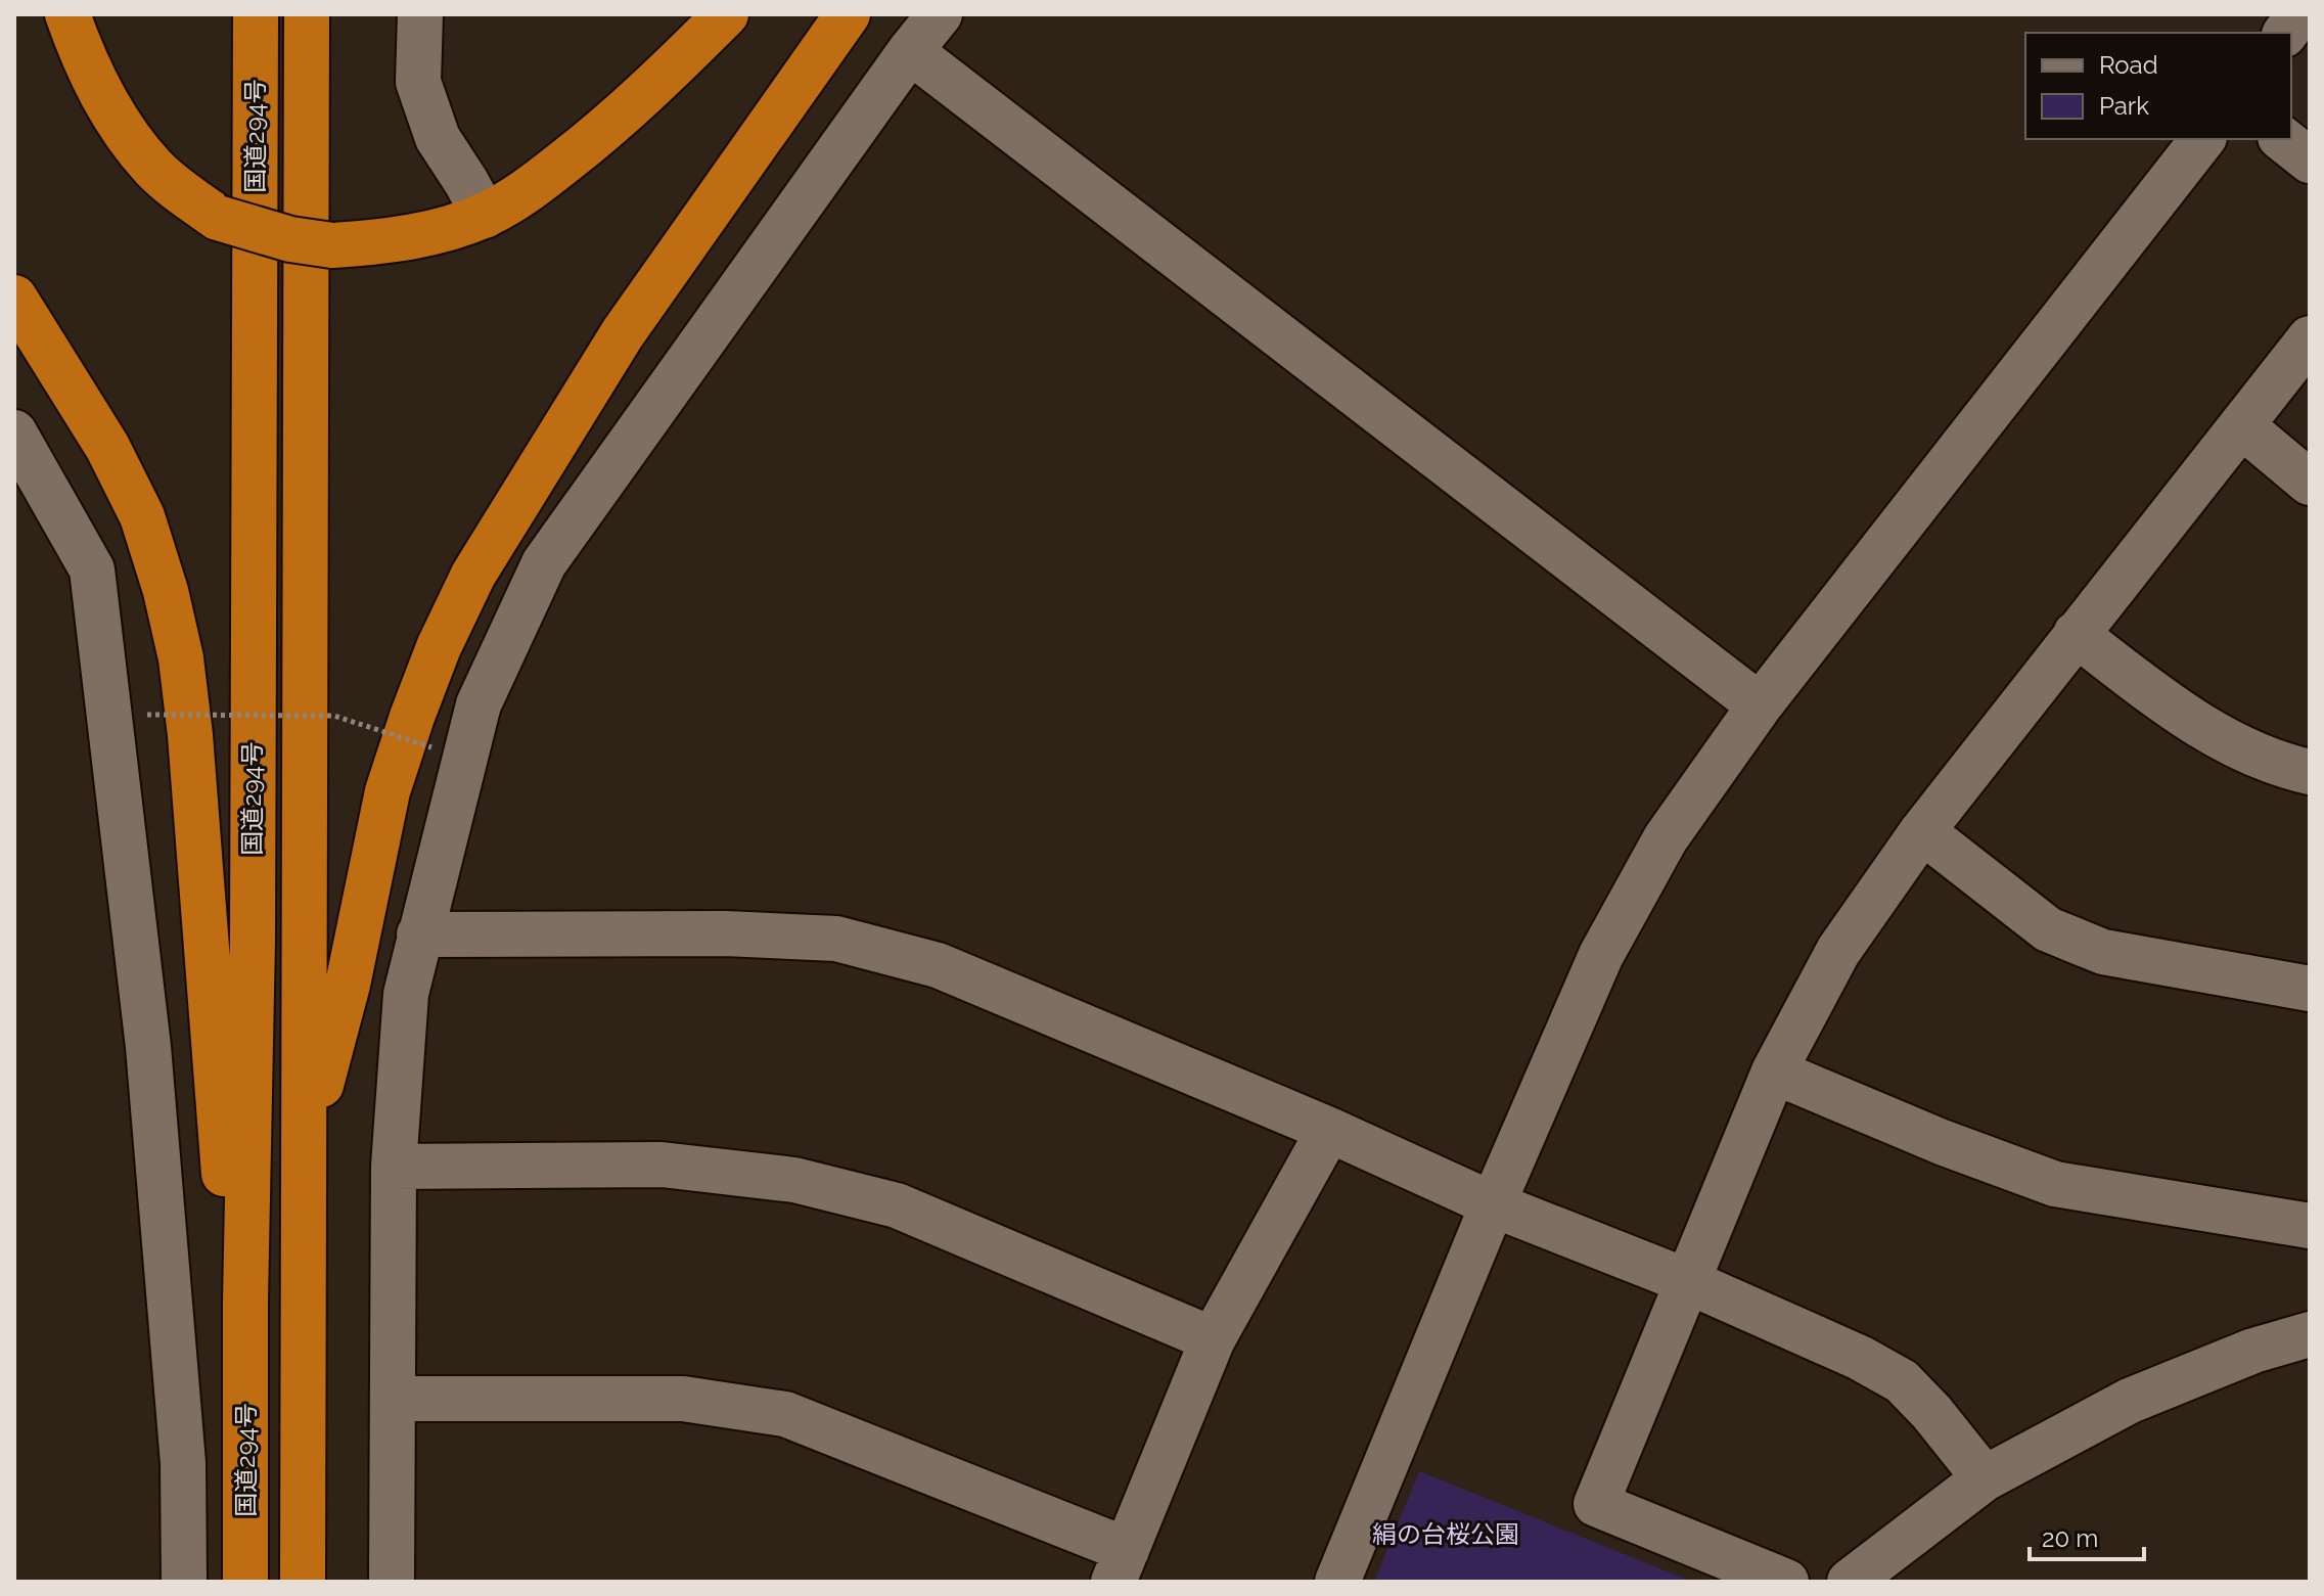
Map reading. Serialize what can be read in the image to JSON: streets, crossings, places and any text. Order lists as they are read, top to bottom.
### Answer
{
  "streets": {
    "highway": ["国道294号"]
  },
  "parks": ["絹の台桜公園"],
  "legend": ["Road", "Park"],
  "scale_bar": "20 m"
}
